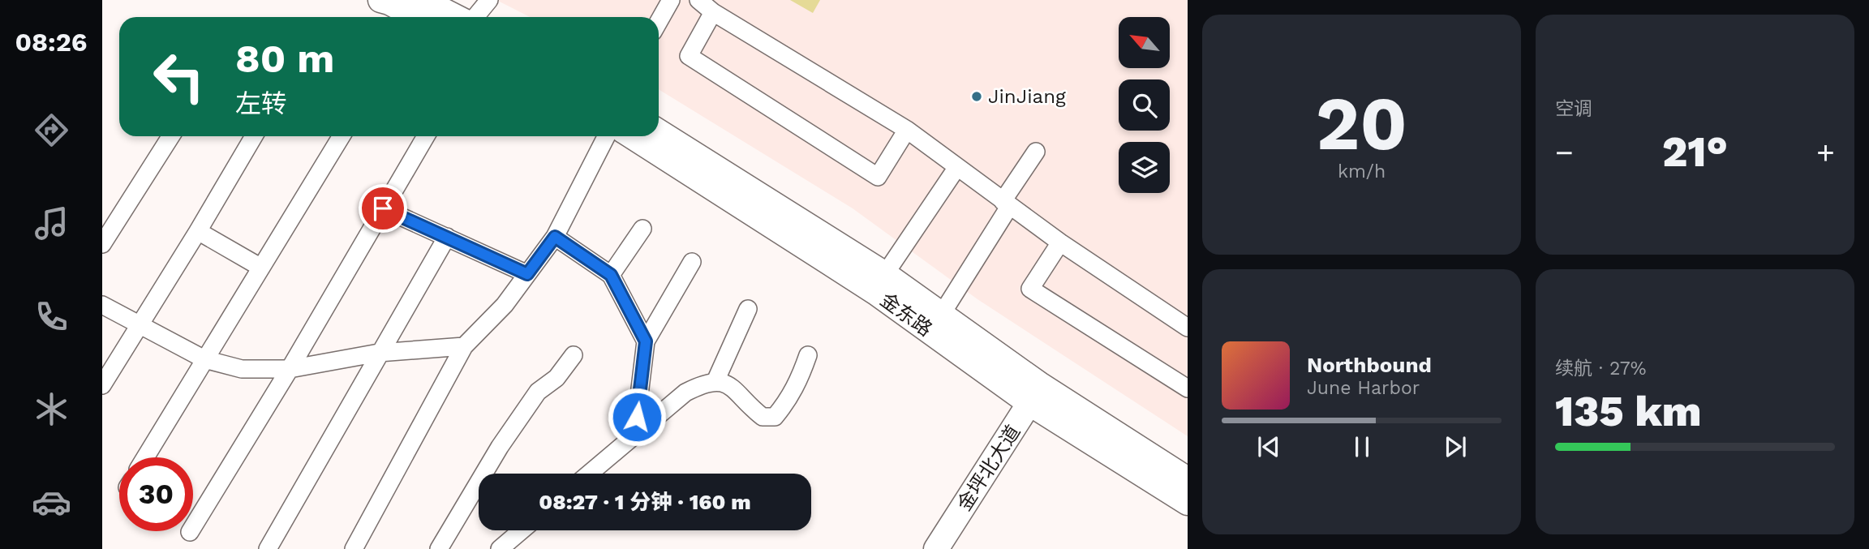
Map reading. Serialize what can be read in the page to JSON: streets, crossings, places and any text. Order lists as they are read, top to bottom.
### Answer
{
  "streets": {
    "main road": ["金东路", "金坪北大道"]
  },
  "crossings": [
    ["金东路", "金坪北大道"]
  ],
  "places": ["JinJiang"],
  "north": "top left",
  "page": {
    "tabs": "08:26",
    "tile": [
      ["20", "km/h"],
      "空调",
      ["续航 · 27%", "135 km"]
    ],
    "turn": ["80 m", "左转"],
    "heat": ["−", "21°", "+"],
    "song": ["Northbound", "June Harbor"],
    "limit": "30",
    "trip": "08:27 · 1 分钟 · 160 m"
  }
}
